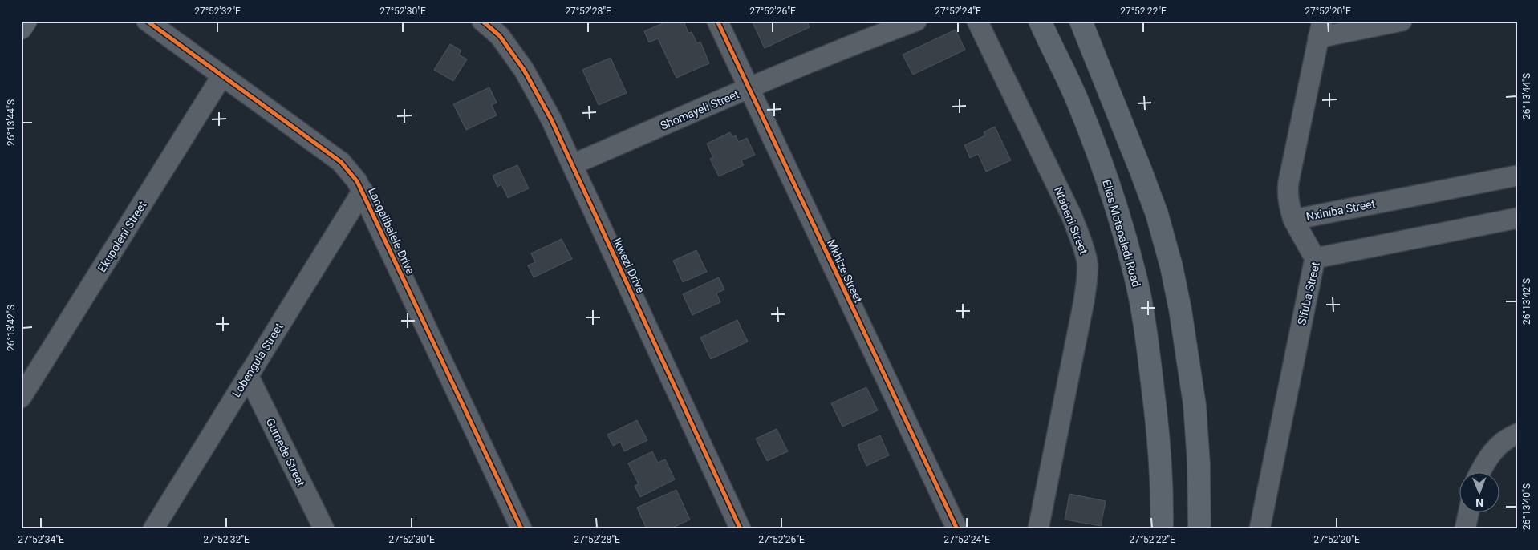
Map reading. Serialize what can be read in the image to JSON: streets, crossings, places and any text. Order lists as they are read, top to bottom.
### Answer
{
  "streets": {
    "main road": ["Elias Motsoaledi Road"],
    "street": [
      "Shomayeli Street",
      "Nxiniba Street",
      "Ntabeni Street",
      "Langalibalele Drive",
      "Ekupoleni Street",
      "Ikwezi Drive",
      "Mkhize Street",
      "Sifuba Street",
      "Lobengula Street",
      "Gumede Street"
    ]
  },
  "crossings": [
    ["Shomayeli Street", "Ikwezi Drive"],
    ["Shomayeli Street", "Mkhize Street"],
    ["Langalibalele Drive", "Ekupoleni Street"],
    ["Langalibalele Drive", "Lobengula Street"],
    ["Lobengula Street", "Gumede Street"]
  ],
  "north": "bottom",
  "coordinates": [
    "27°52'32\"E",
    "27°52'30\"E",
    "27°52'28\"E",
    "27°52'26\"E",
    "27°52'24\"E",
    "27°52'22\"E",
    "27°52'20\"E",
    "26°13'44\"S",
    "26°13'42\"S",
    "26°13'40\"S",
    "27°52'34\"E"
  ]
}
